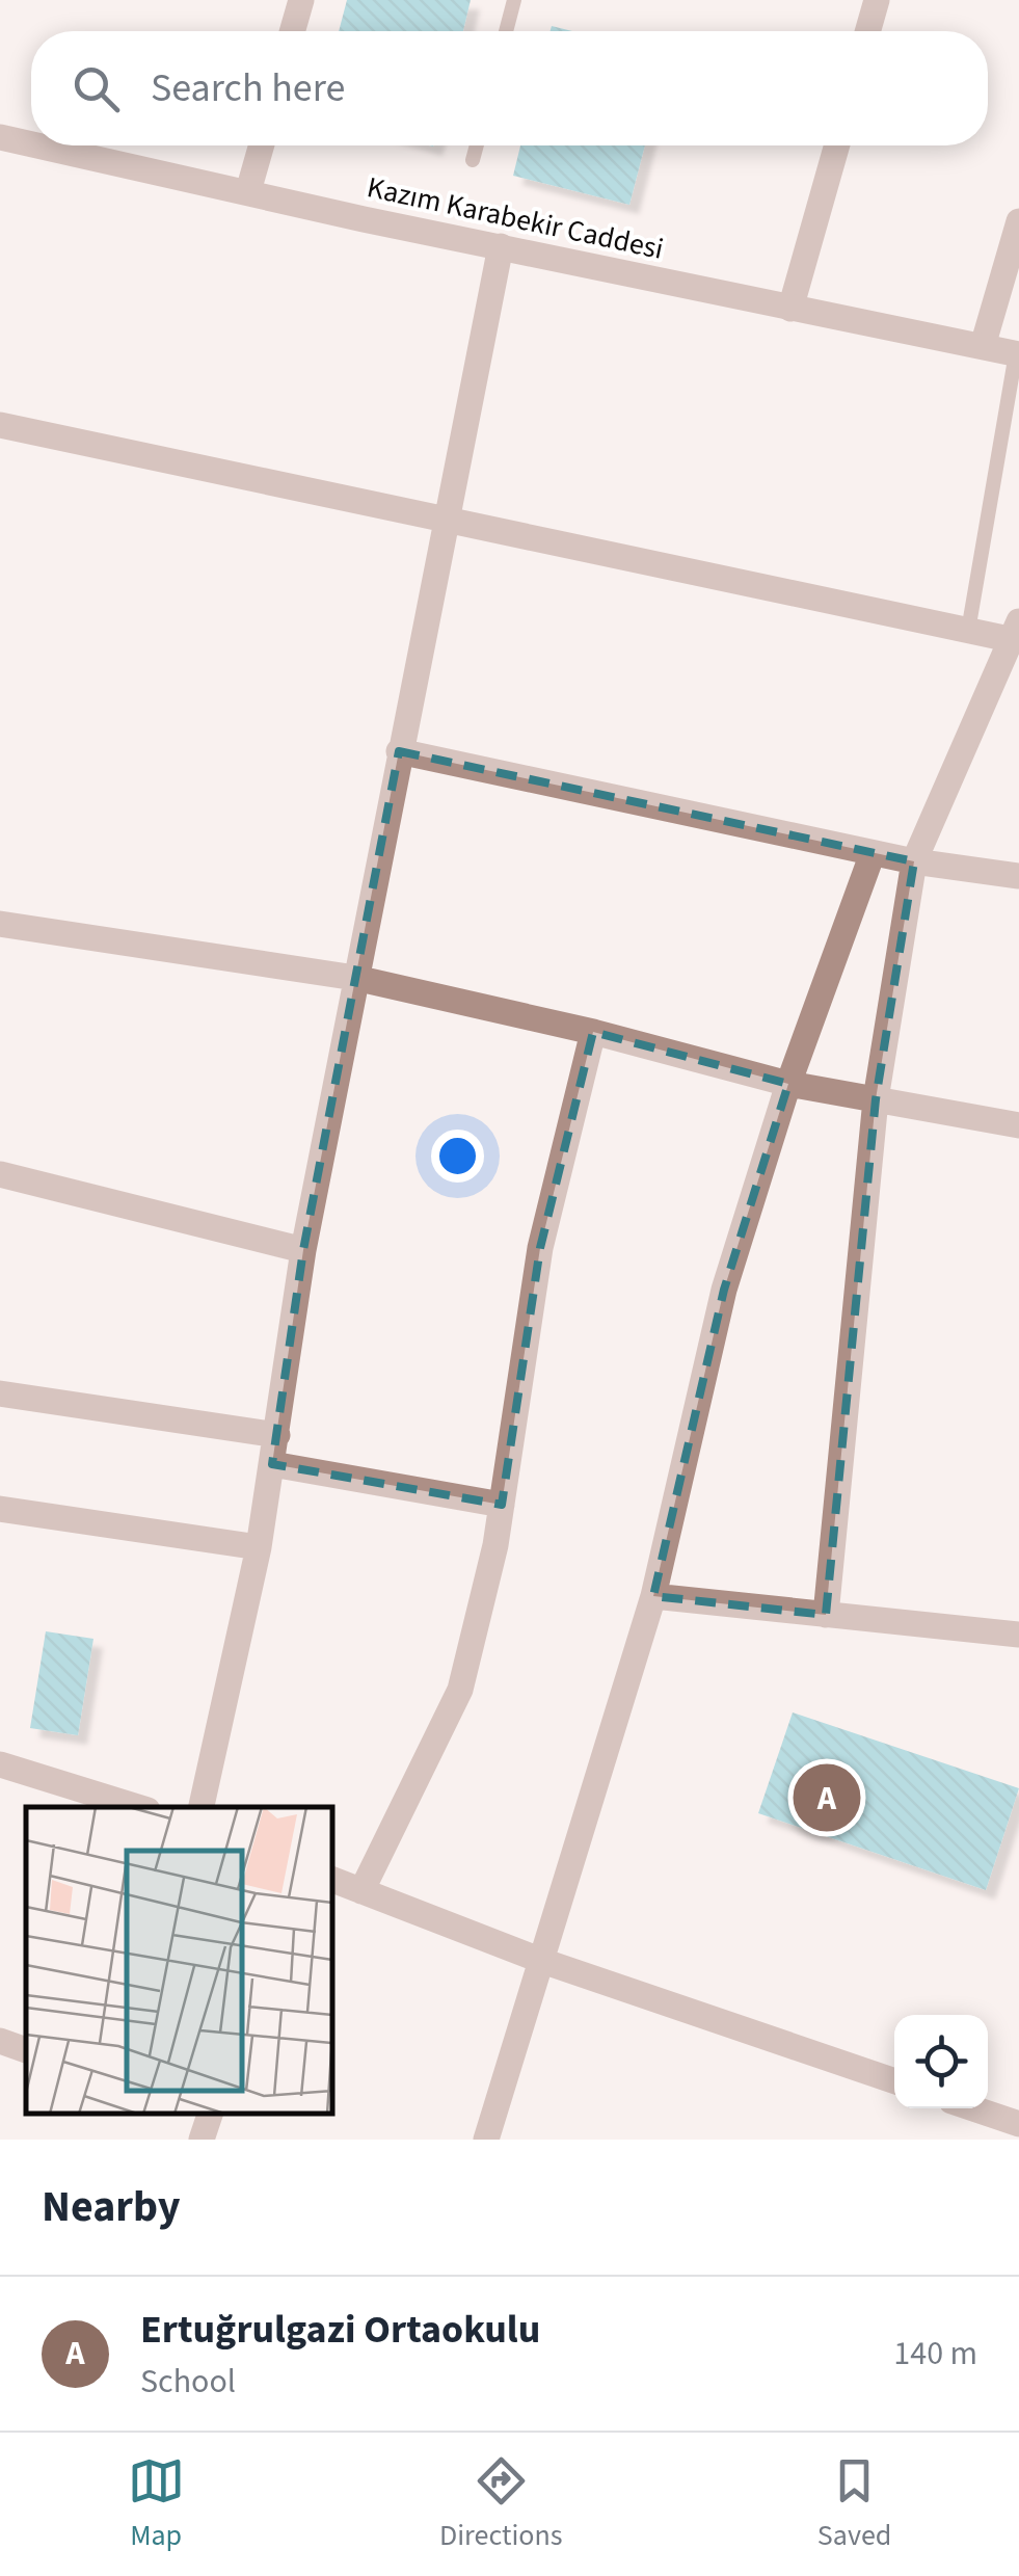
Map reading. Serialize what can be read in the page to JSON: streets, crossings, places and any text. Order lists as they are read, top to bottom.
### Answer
{
  "streets": {
    "street": ["Kazım Karabekir Caddesi"]
  },
  "page": {
    "search": "Search here",
    "pins": "A",
    "heading": "Nearby",
    "list": [
      {
        "mark": "A",
        "name": "Ertuğrulgazi Ortaokulu",
        "note": "School",
        "value": "140 m"
      }
    ],
    "nav": ["Map", "Directions", "Saved"]
  }
}
